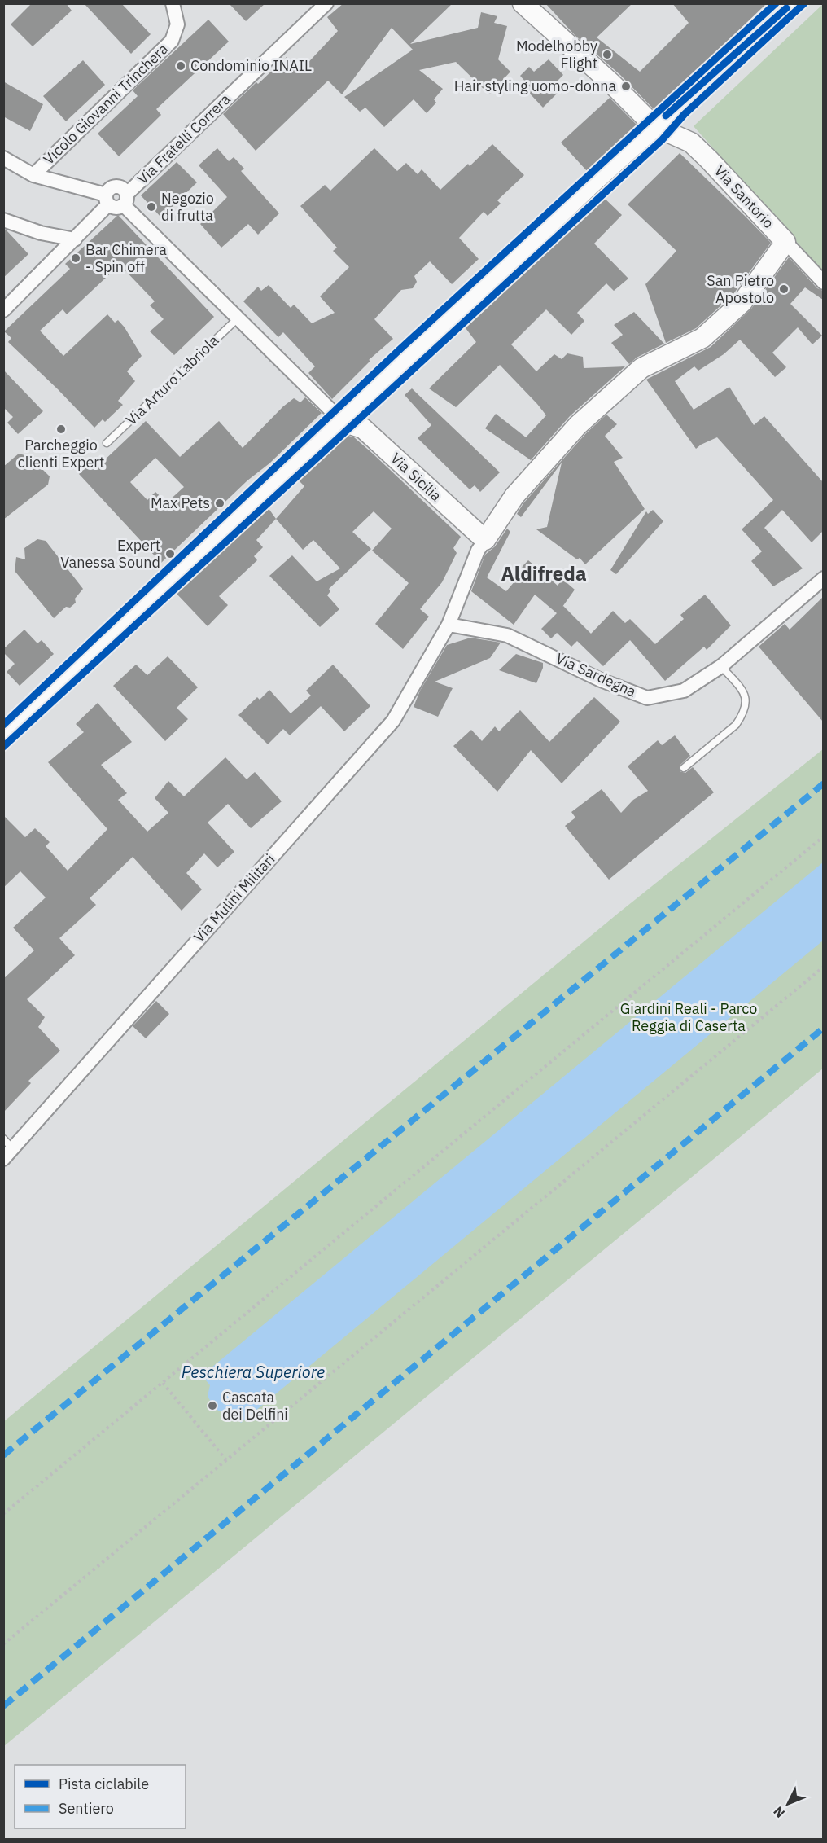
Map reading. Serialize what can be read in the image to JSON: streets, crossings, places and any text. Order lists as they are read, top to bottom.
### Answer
{
  "streets": {
    "street": [
      "Vicolo Giovanni Trinchera",
      "Via Fratelli Correra",
      "Via Santorio",
      "Via Sicilia",
      "Via Sardegna",
      "Via Mulini Militari"
    ],
    "lane": ["Via Arturo Labriola"]
  },
  "crossings": [
    ["Via Sicilia", "Via Mulini Militari"],
    ["Via Sardegna", "Via Mulini Militari"]
  ],
  "districts": ["Aldifreda"],
  "water": ["Peschiera Superiore"],
  "parks": ["Giardini Reali - Parco Reggia di Caserta"],
  "places": [
    "Modelhobby Flight",
    "Condominio INAIL",
    "Hair styling uomo-donna",
    "Negozio di frutta",
    "Bar Chimera - Spin off",
    "San Pietro Apostolo",
    "Parcheggio clienti Expert",
    "Max Pets",
    "Expert Vanessa Sound",
    "Cascata dei Delfini"
  ],
  "legend": ["Pista ciclabile", "Sentiero"],
  "north": "bottom left"
}
